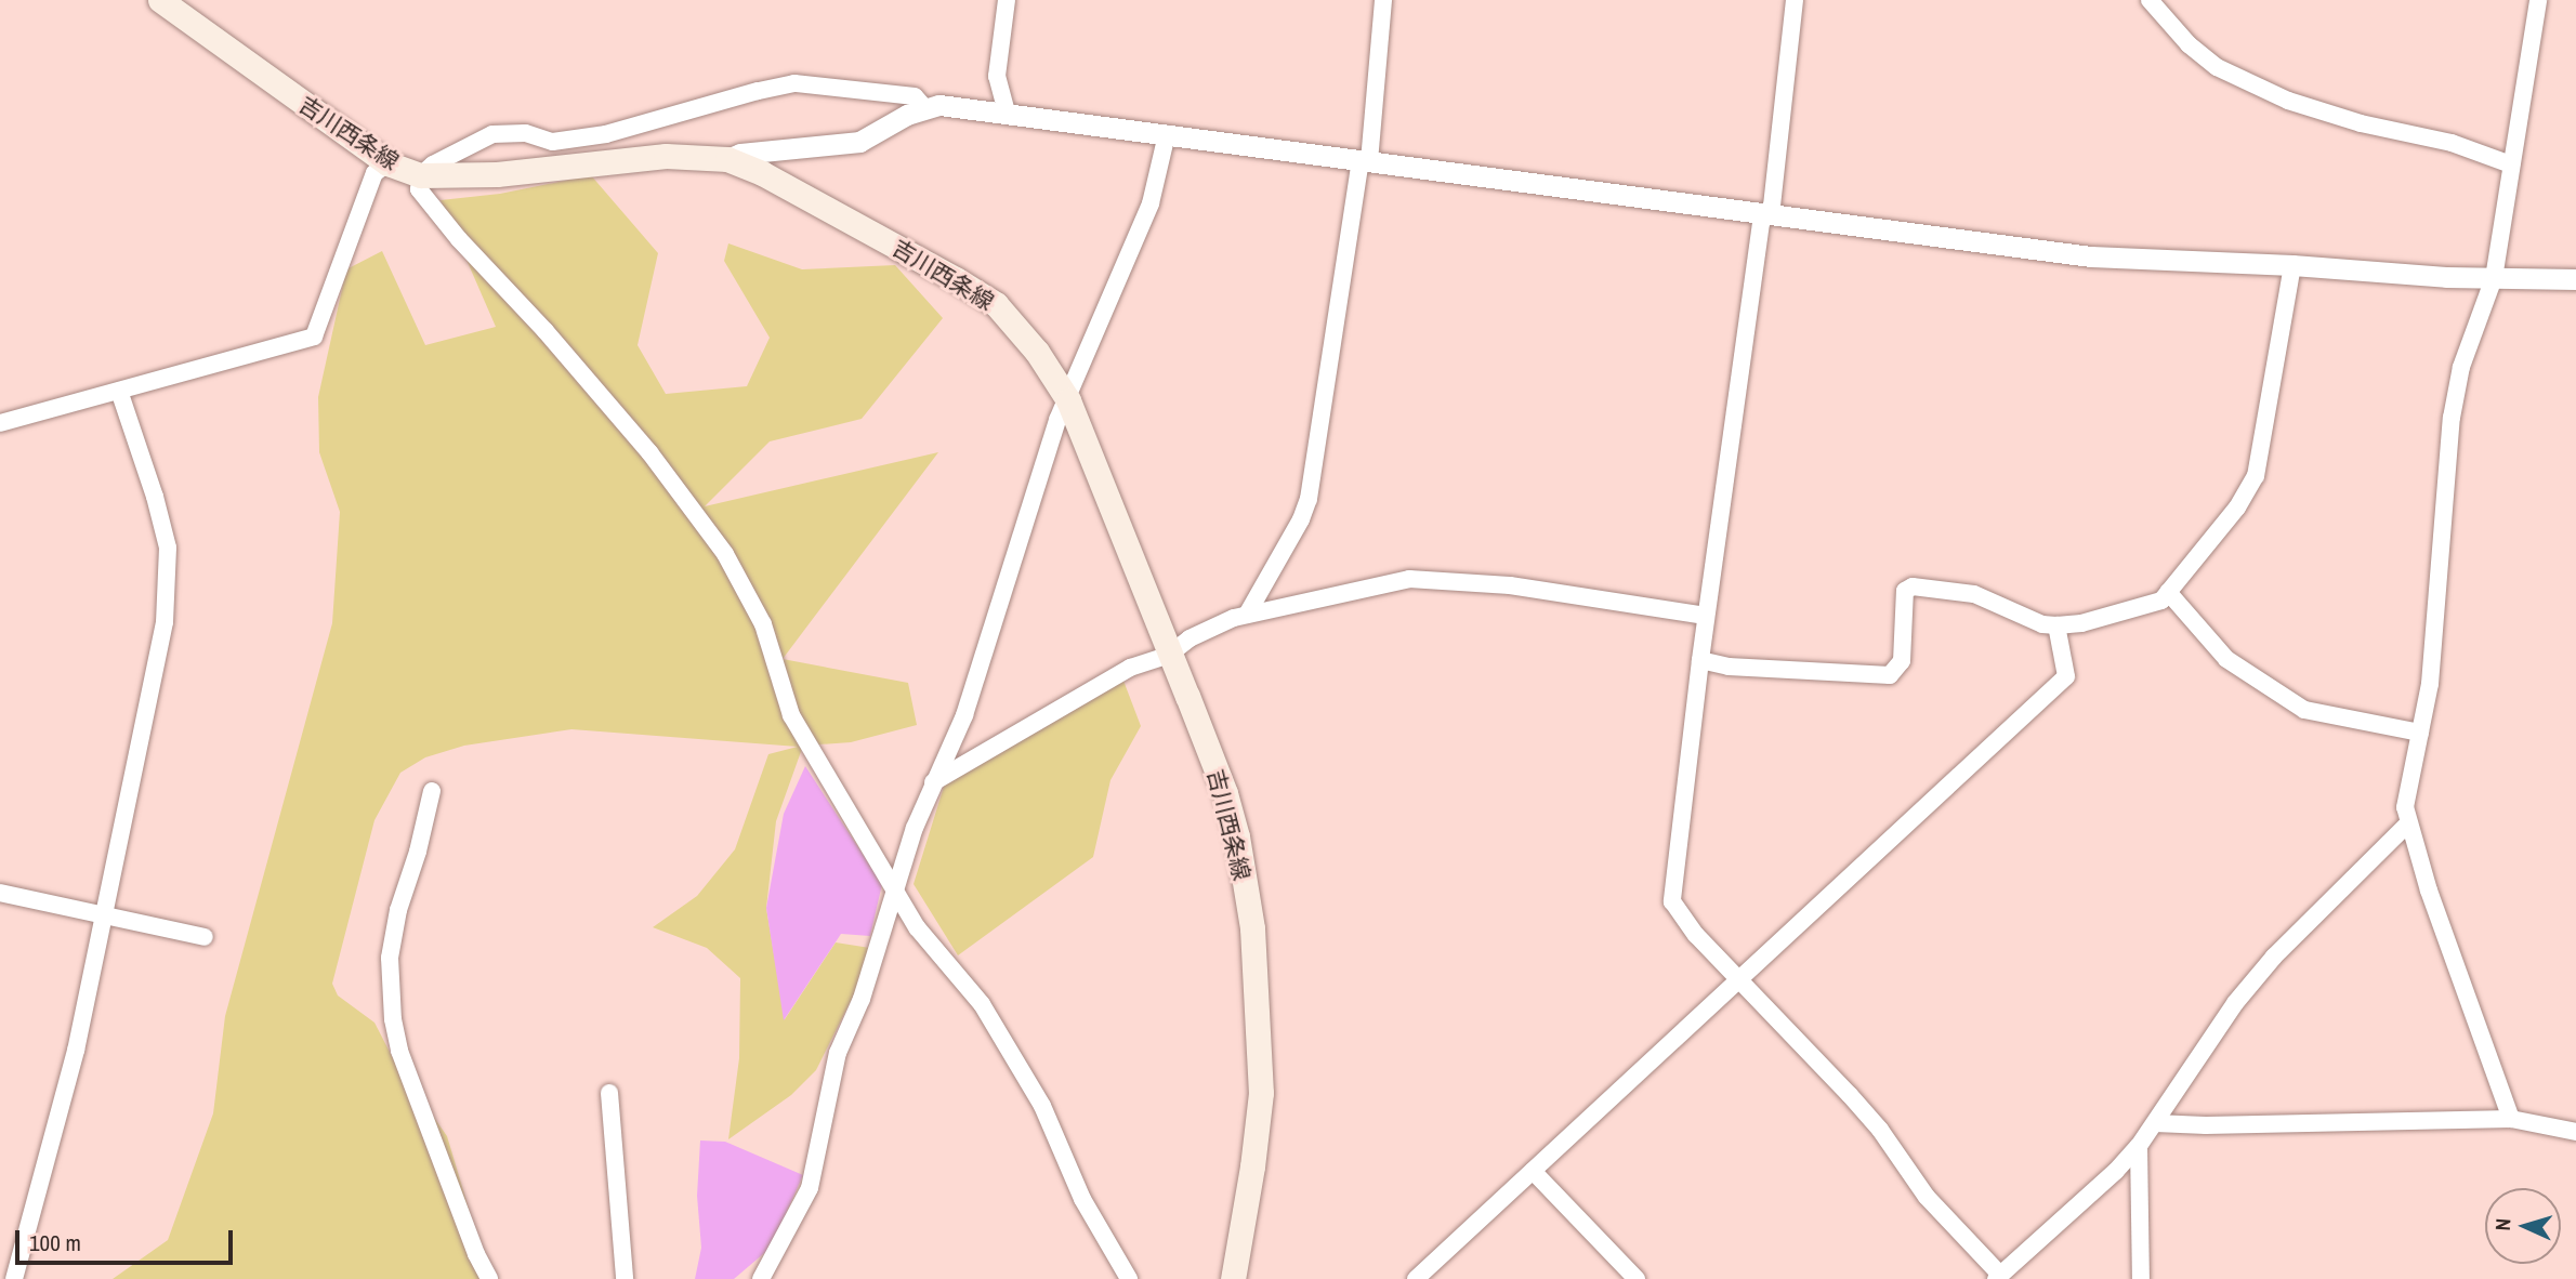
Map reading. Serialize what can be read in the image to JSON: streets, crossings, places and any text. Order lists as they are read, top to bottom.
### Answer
{
  "streets": {
    "main road": ["吉川西条線"]
  },
  "scale_bar": "100 m",
  "north": "left"
}
